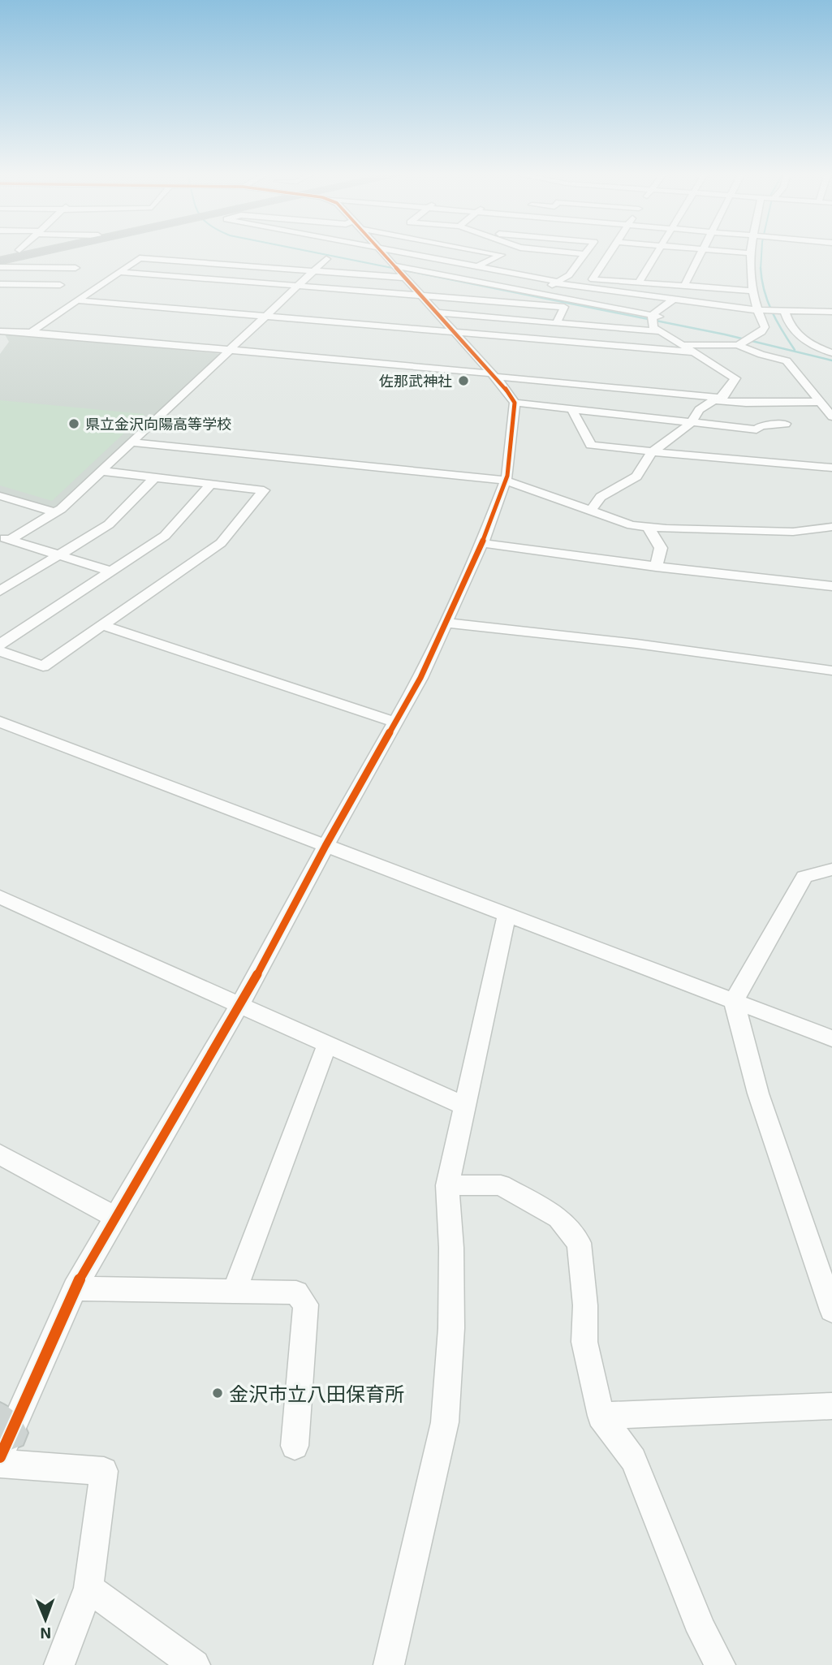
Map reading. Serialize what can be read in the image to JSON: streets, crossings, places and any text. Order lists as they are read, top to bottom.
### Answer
{
  "places": ["佐那武神社", "県立金沢向陽高等学校", "金沢市立八田保育所"],
  "north": "bottom"
}
